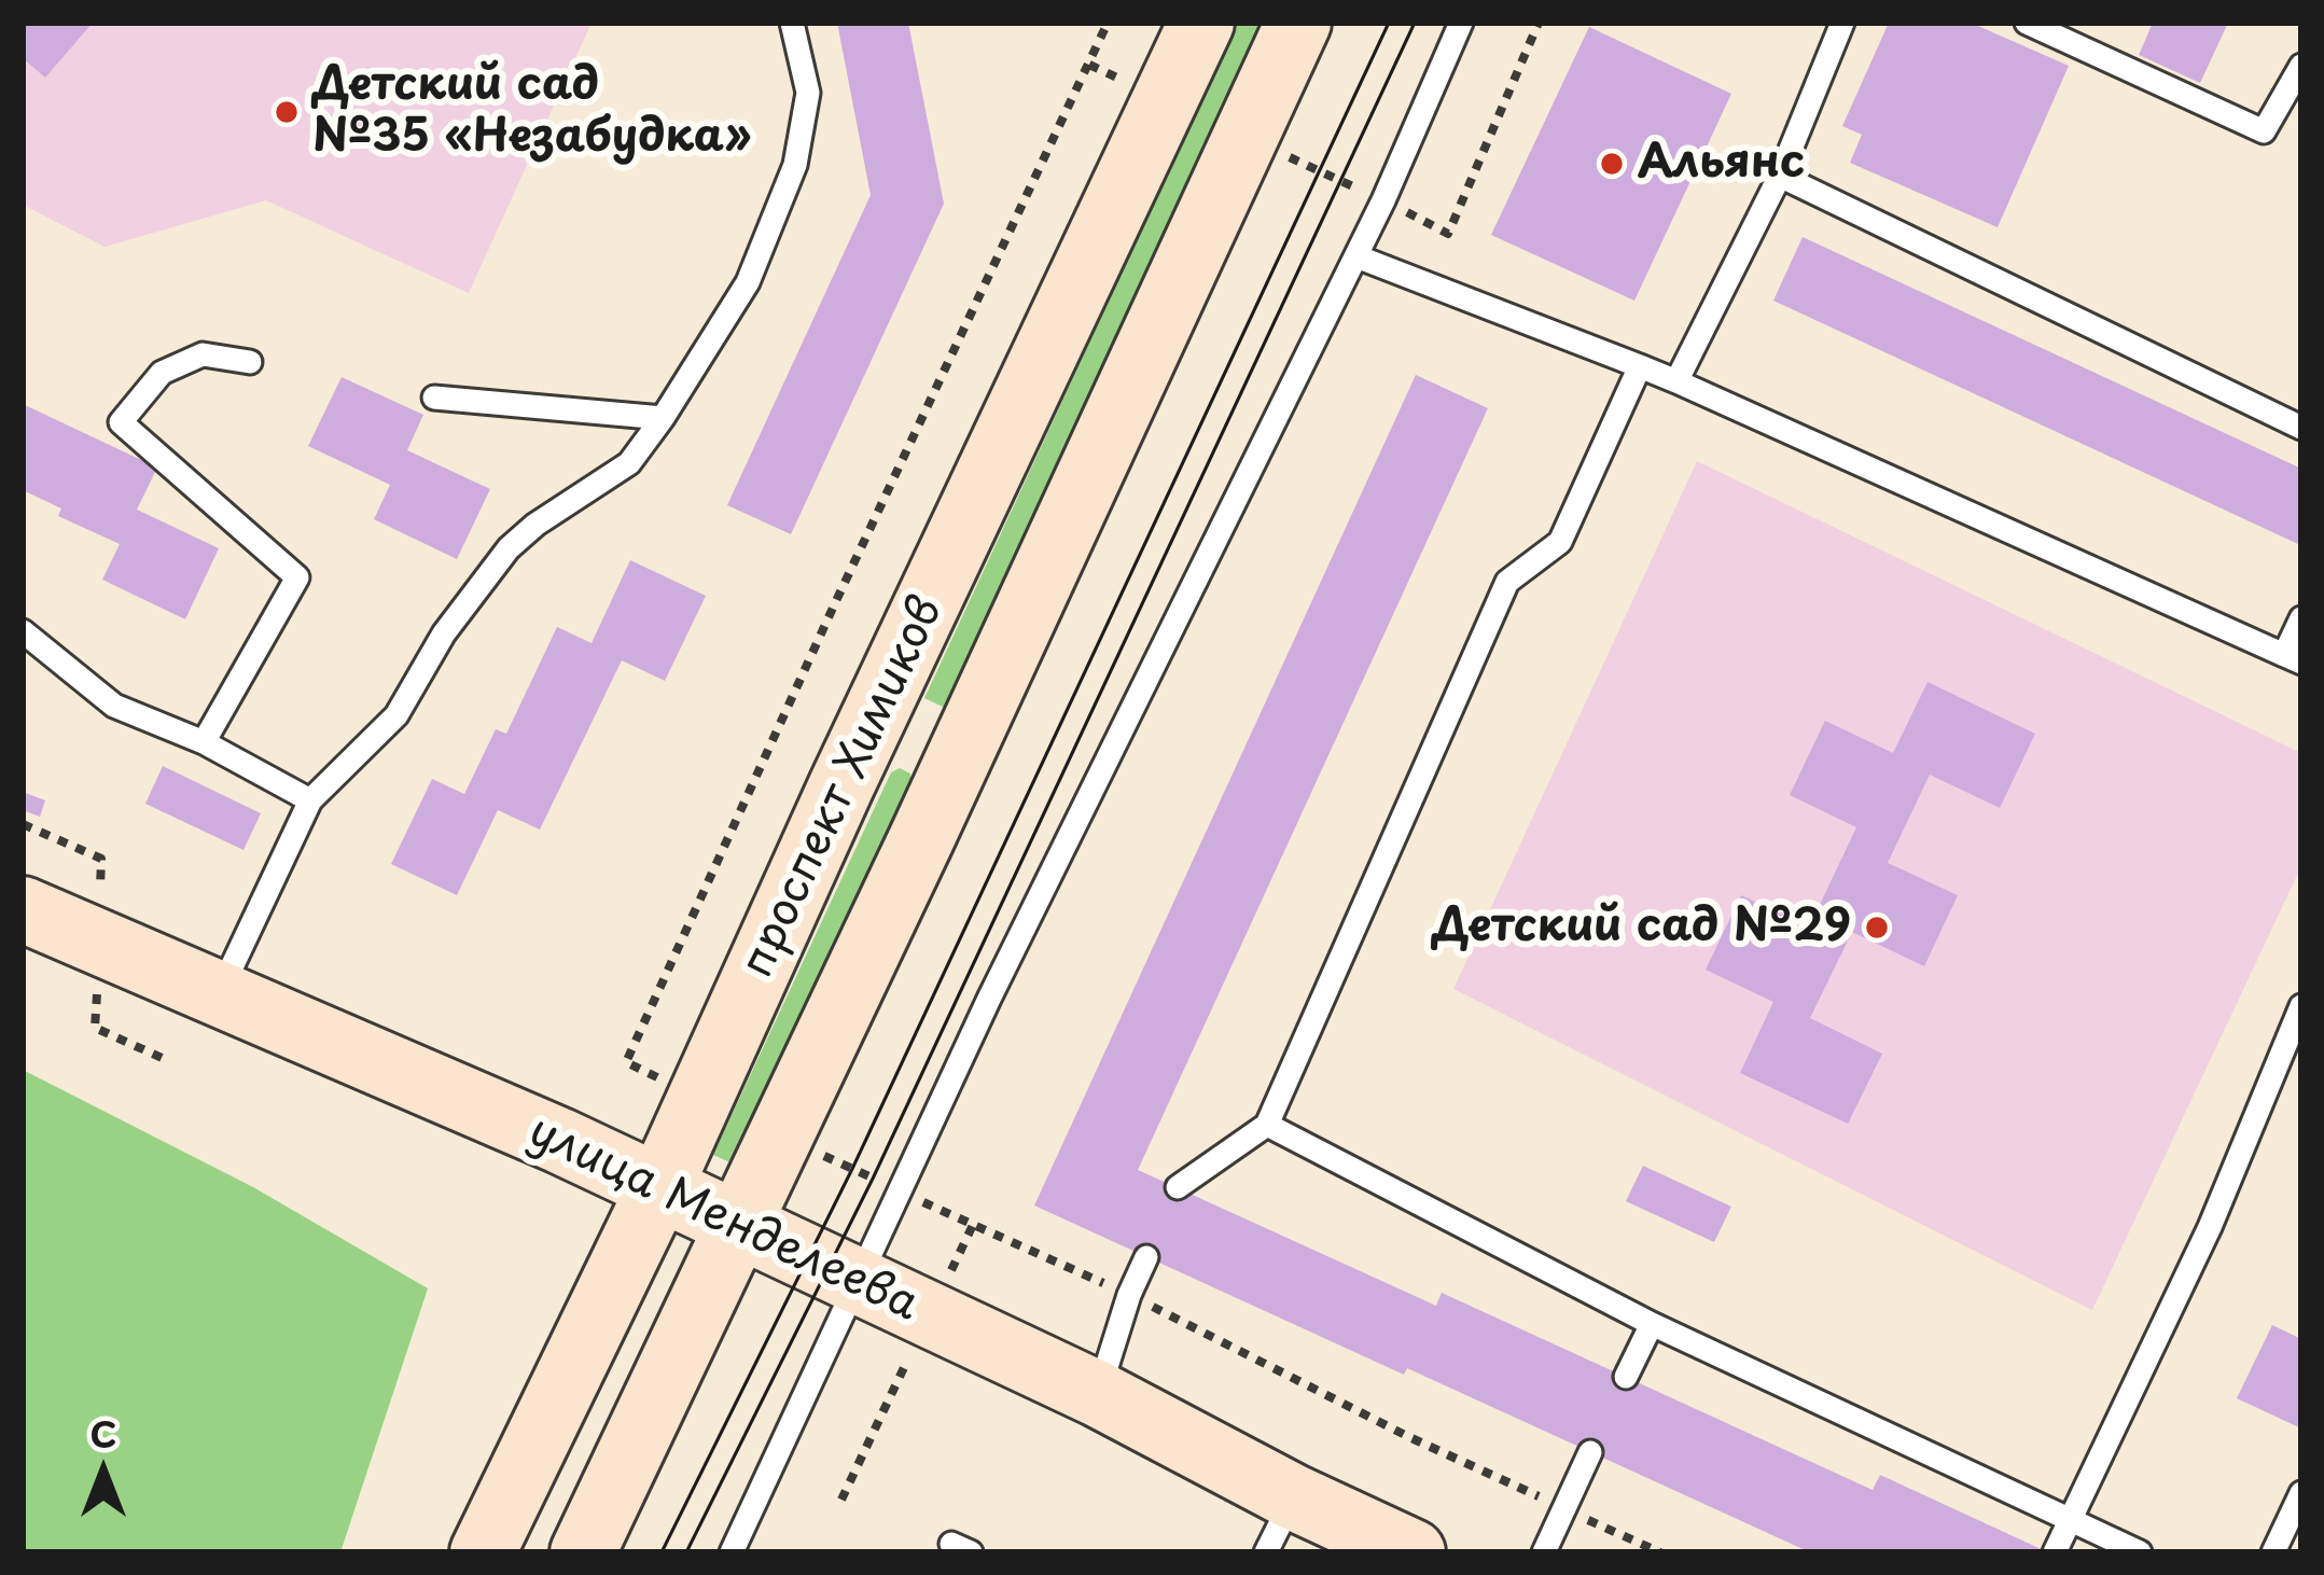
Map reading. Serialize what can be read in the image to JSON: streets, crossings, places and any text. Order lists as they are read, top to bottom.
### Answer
{
  "streets": {
    "main road": ["проспект Химиков", "улица Менделеева"]
  },
  "crossings": [
    ["проспект Химиков", "улица Менделеева"]
  ],
  "places": ["Детский сад №35 «Незабудка»", "Альянс", "Детский сад №29"],
  "north": "top"
}
